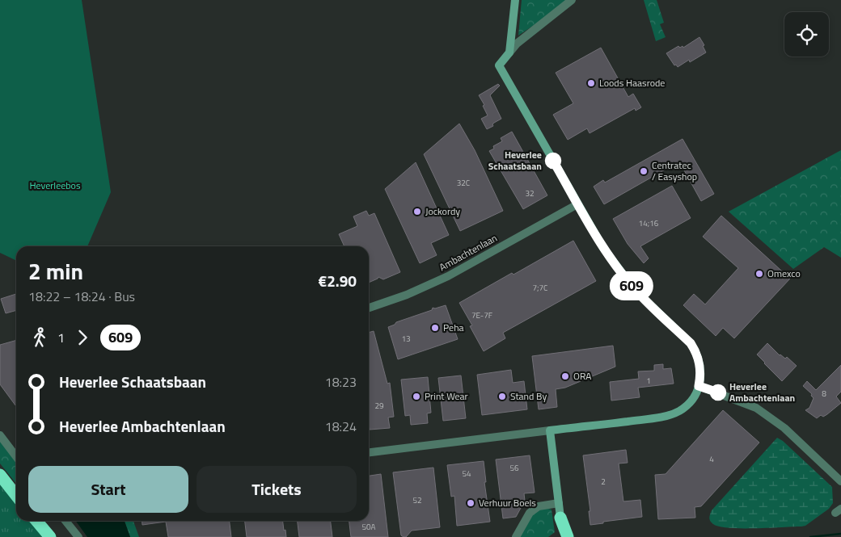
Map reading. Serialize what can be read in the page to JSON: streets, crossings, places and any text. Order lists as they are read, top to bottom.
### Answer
{
  "streets": {
    "street": ["Ambachtenlaan"]
  },
  "parks": ["Heverleebos"],
  "places": [
    "Loods Haasrode",
    "Heverlee Schaatsbaan",
    "Centratec / Easyshop",
    "Jockordy",
    "Omexco",
    "Peha",
    "ORA",
    "Heverlee Ambachtenlaan",
    "Print Wear",
    "Stand By",
    "Verhuur Boels"
  ],
  "lines": ["bus line 609"],
  "house_numbers": [
    "32C",
    "32",
    "14;16",
    "7;7C",
    "7E-7F",
    "13",
    "1",
    "8",
    "29",
    "4",
    "56",
    "54",
    "2",
    "52",
    "50A"
  ],
  "page": {
    "on_map": "609",
    "heading": ["2 min", "18:22 – 18:24 · Bus", "€2.90"],
    "legs": ["1", "609"],
    "list": [
      {
        "name": "Heverlee Schaatsbaan",
        "value": "18:23"
      },
      {
        "name": "Heverlee Ambachtenlaan",
        "value": "18:24"
      }
    ],
    "buttons": ["Start", "Tickets"]
  }
}
